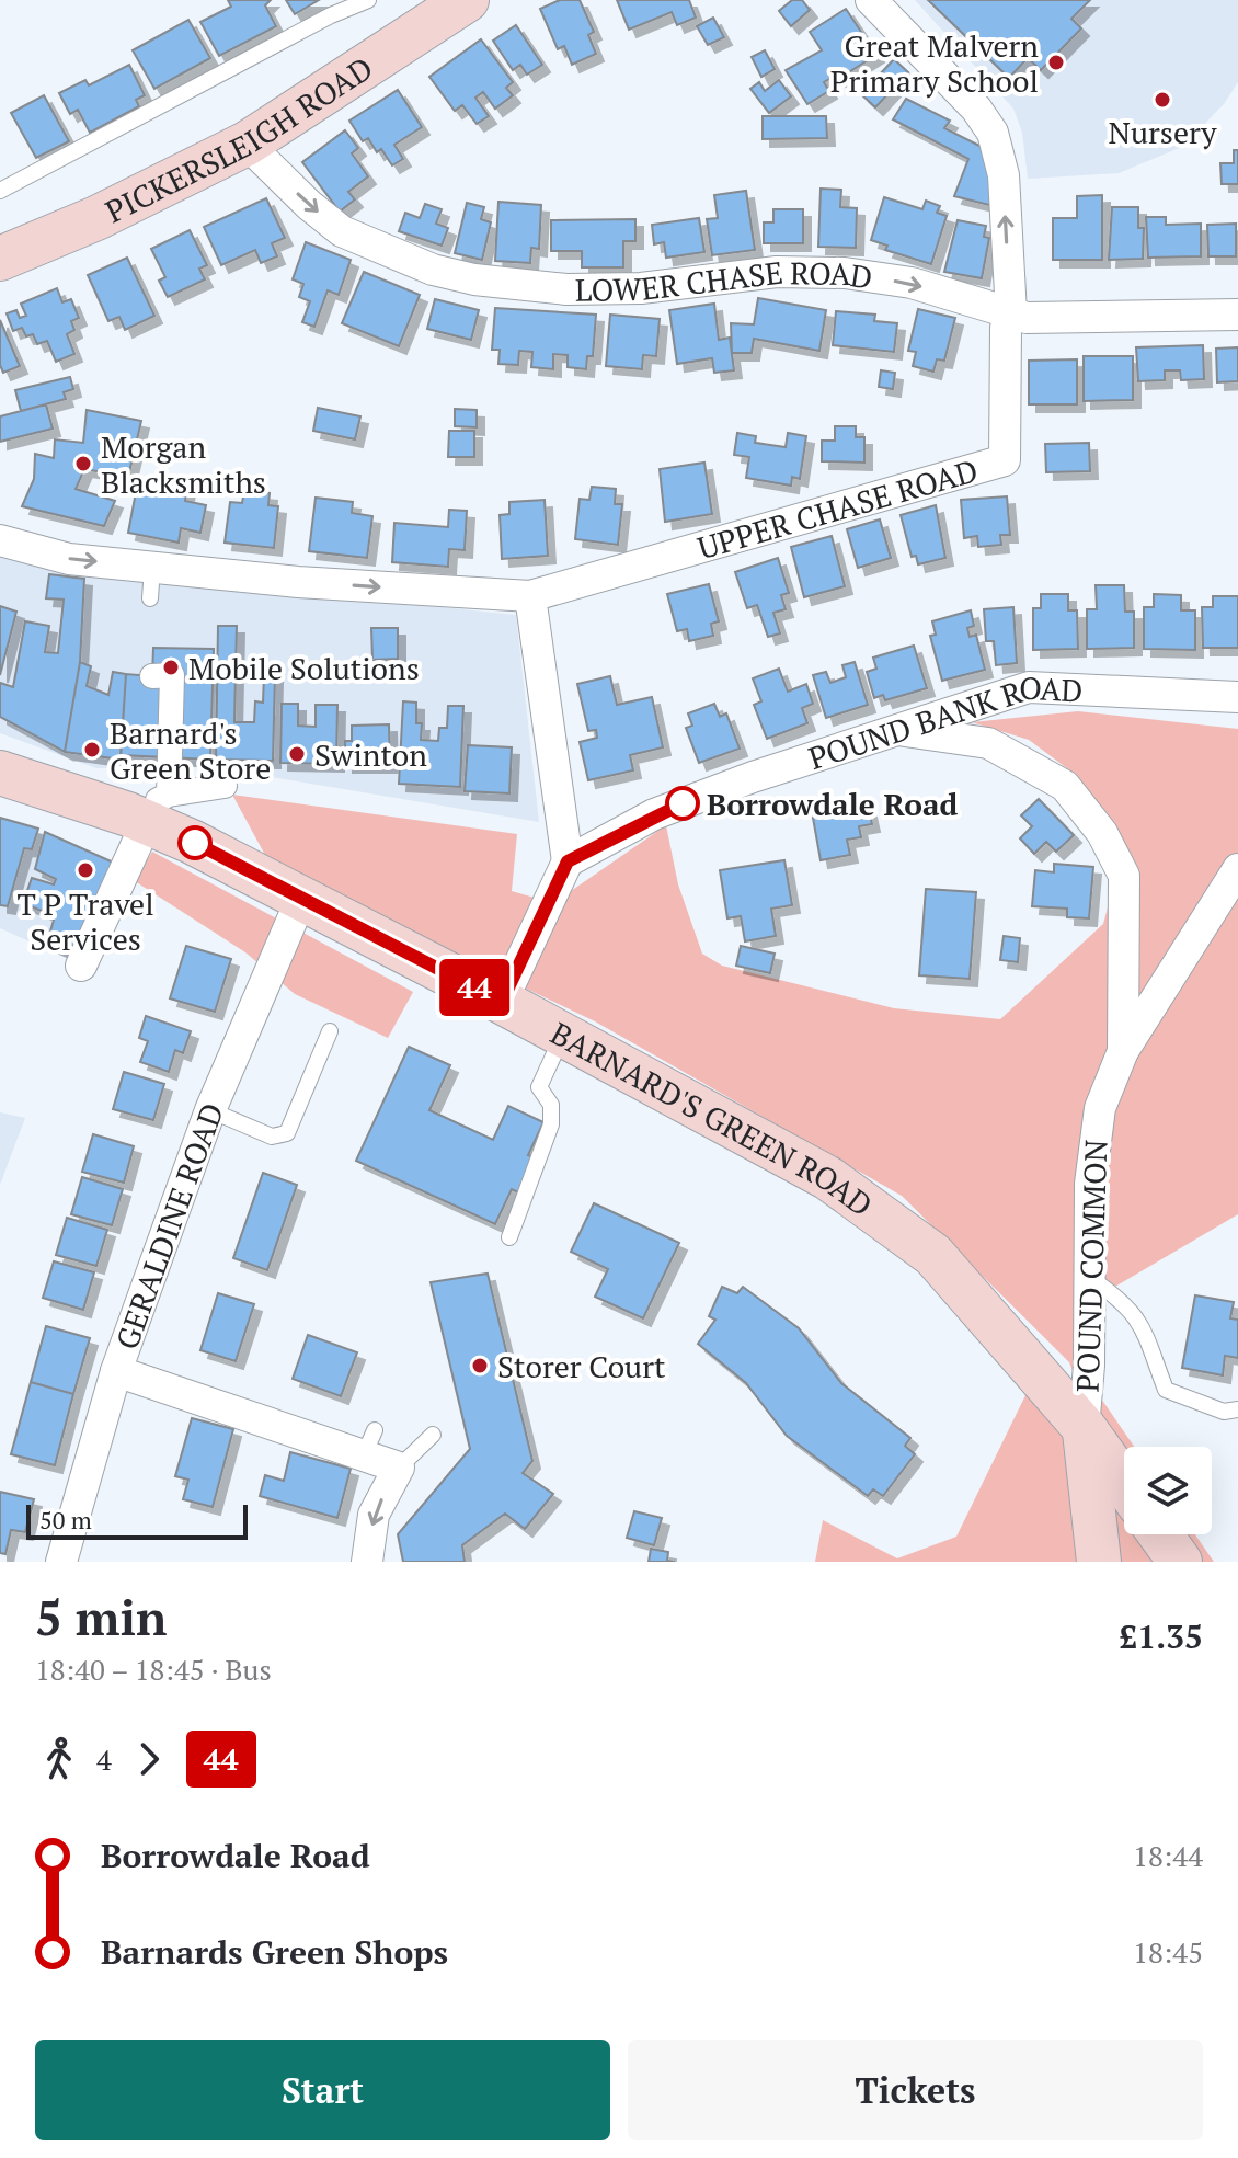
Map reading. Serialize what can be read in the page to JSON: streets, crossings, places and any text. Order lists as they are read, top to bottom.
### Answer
{
  "streets": {
    "main road": ["PICKERSLEIGH ROAD", "BARNARD'S GREEN ROAD"],
    "street": [
      "LOWER CHASE ROAD",
      "UPPER CHASE ROAD",
      "POUND BANK ROAD",
      "GERALDINE ROAD",
      "POUND COMMON"
    ]
  },
  "crossings": [
    ["PICKERSLEIGH ROAD", "LOWER CHASE ROAD"],
    ["LOWER CHASE ROAD", "UPPER CHASE ROAD"],
    ["POUND BANK ROAD", "POUND COMMON"],
    ["BARNARD'S GREEN ROAD", "GERALDINE ROAD"],
    ["BARNARD'S GREEN ROAD", "POUND COMMON"]
  ],
  "one_way": ["LOWER CHASE ROAD", "UPPER CHASE ROAD"],
  "places": [
    "Great Malvern Primary School",
    "Nursery",
    "Morgan Blacksmiths",
    "Mobile Solutions",
    "Barnard's Green Store",
    "Swinton",
    "Borrowdale Road",
    "T P Travel Services",
    "Storer Court"
  ],
  "lines": ["bus line 44"],
  "scale_bar": "50 m",
  "page": {
    "on_map": "44",
    "scale": "50 m",
    "heading": ["5 min", "18:40 – 18:45 · Bus", "£1.35"],
    "legs": ["4", "44"],
    "list": [
      {
        "name": "Borrowdale Road",
        "value": "18:44"
      },
      {
        "name": "Barnards Green Shops",
        "value": "18:45"
      }
    ],
    "buttons": ["Start", "Tickets"]
  }
}
